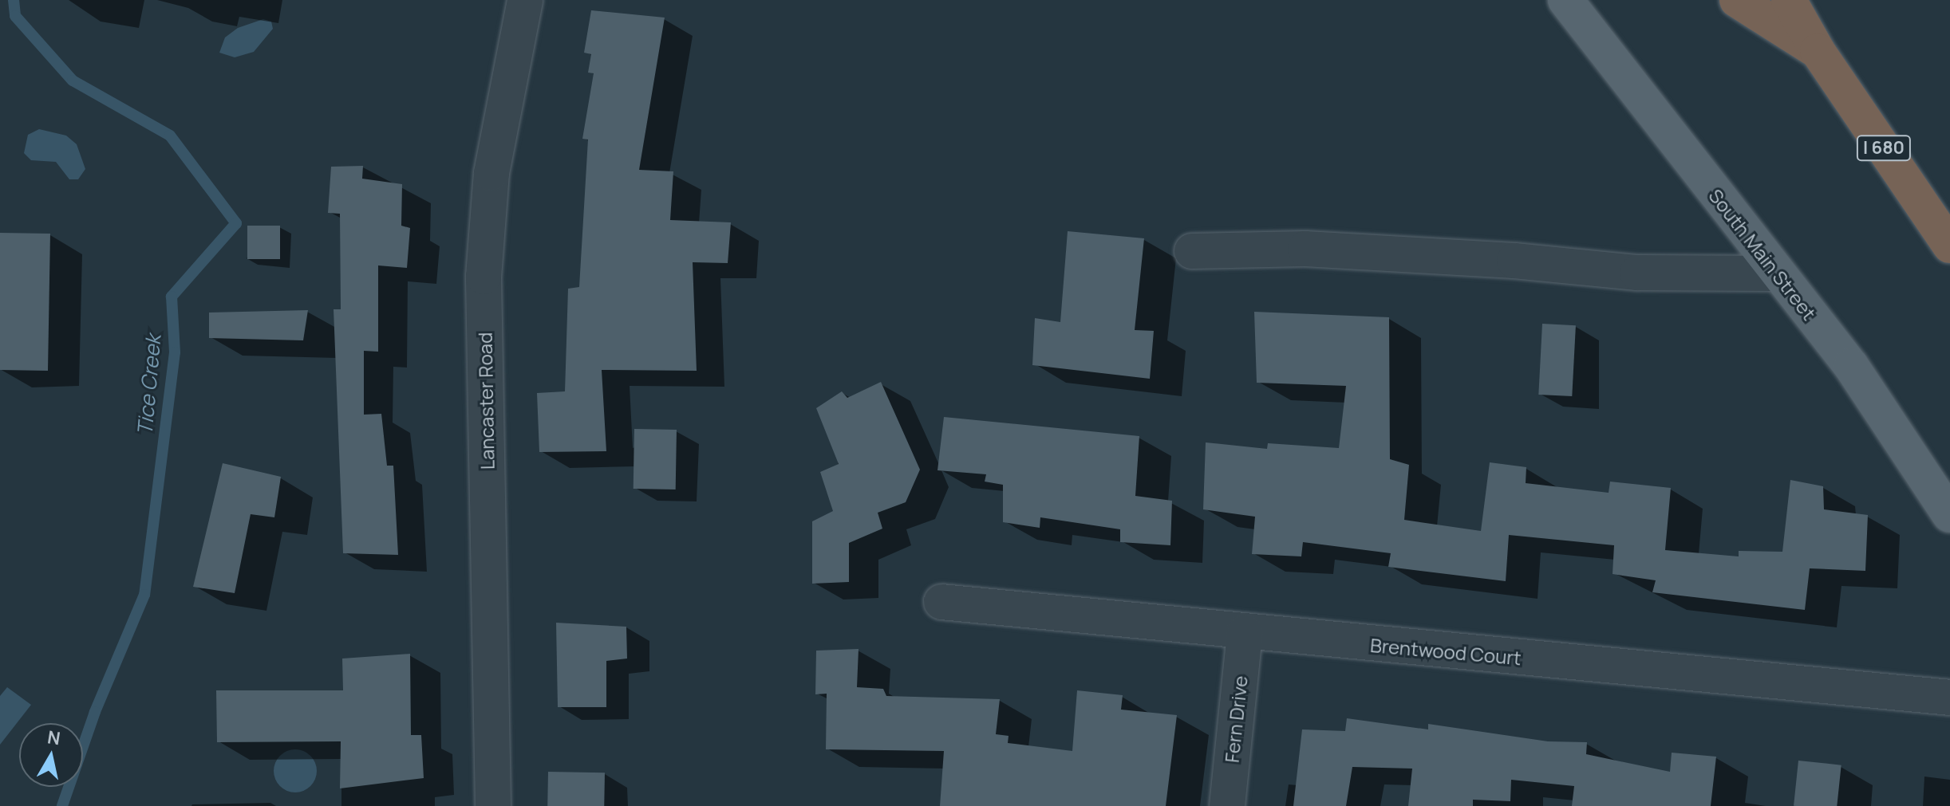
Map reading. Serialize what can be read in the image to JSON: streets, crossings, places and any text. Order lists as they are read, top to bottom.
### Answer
{
  "streets": {
    "highway": ["I 680"],
    "main road": ["South Main Street"],
    "street": ["Lancaster Road", "Brentwood Court", "Fern Drive"]
  },
  "crossings": [
    ["Brentwood Court", "Fern Drive"]
  ],
  "water": ["Tice Creek"],
  "north": "top"
}
